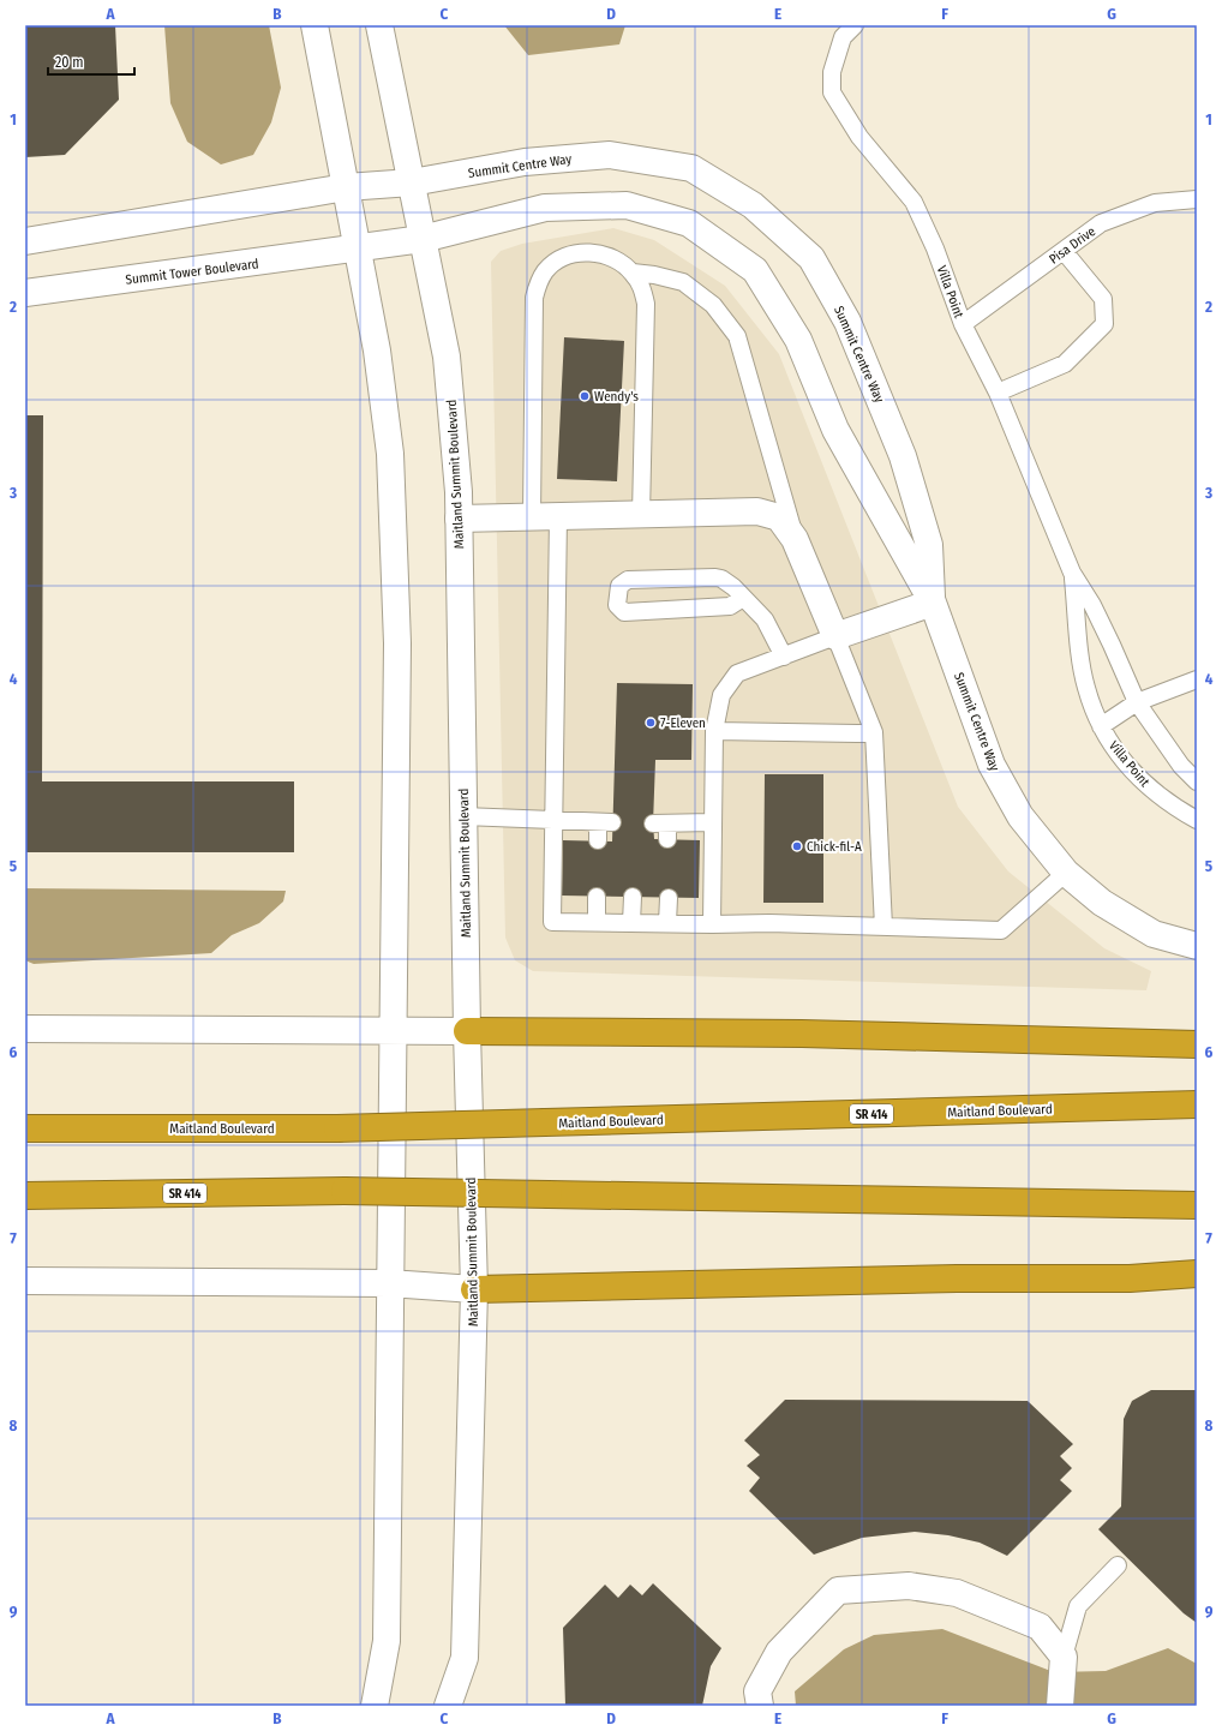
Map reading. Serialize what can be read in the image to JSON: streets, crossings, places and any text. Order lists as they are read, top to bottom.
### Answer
{
  "streets": {
    "highway": ["Maitland Boulevard", "SR 414"],
    "street": ["Summit Centre Way", "Summit Tower Boulevard", "Maitland Summit Boulevard"],
    "lane": ["Pisa Drive", "Villa Point"]
  },
  "crossings": [
    ["Summit Centre Way", "Summit Tower Boulevard"],
    ["Summit Centre Way", "Maitland Summit Boulevard"],
    ["Pisa Drive", "Villa Point"]
  ],
  "places": ["Wendy's", "7-Eleven", "Chick-fil-A"],
  "scale_bar": "20 m",
  "grid": {
    "columns": [
      "A",
      "B",
      "C",
      "D",
      "E",
      "F",
      "G"
    ],
    "rows": [
      "1",
      "2",
      "3",
      "4",
      "5",
      "6",
      "7",
      "8",
      "9"
    ]
  }
}
